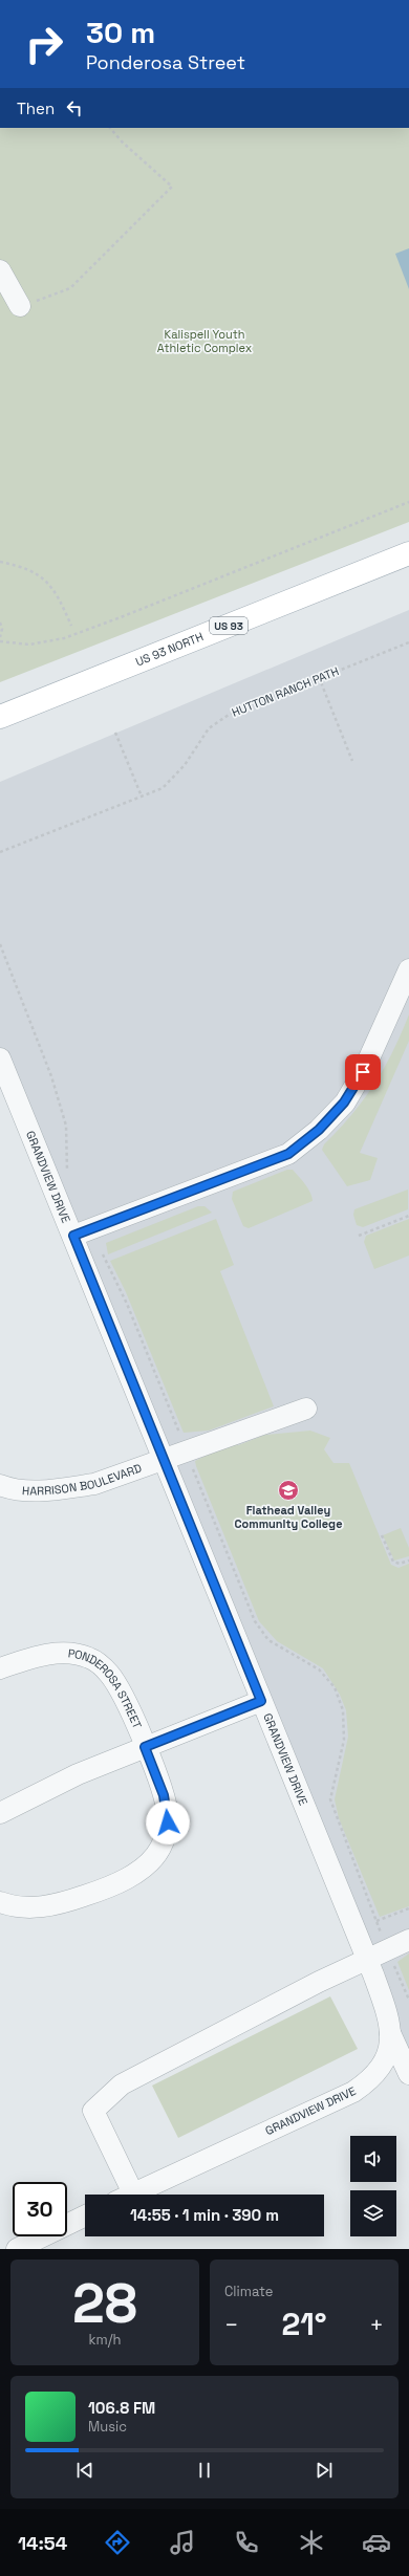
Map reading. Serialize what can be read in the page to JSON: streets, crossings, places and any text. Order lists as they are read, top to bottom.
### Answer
{
  "streets": {
    "main road": ["US 93", "US 93 NORTH"],
    "street": ["GRANDVIEW DRIVE", "HARRISON BOULEVARD", "PONDEROSA STREET"],
    "path": ["HUTTON RANCH PATH"]
  },
  "crossings": [
    ["GRANDVIEW DRIVE", "HARRISON BOULEVARD"],
    ["GRANDVIEW DRIVE", "PONDEROSA STREET"]
  ],
  "parks": ["Kalispell Youth Athletic Complex"],
  "places": {
    "school or university": ["Flathead Valley Community College"]
  },
  "page": {
    "turn": ["30 m", "Ponderosa Street"],
    "then": "Then",
    "limit": "30",
    "trip": "14:55 · 1 min · 390 m",
    "tile": [
      ["28", "km/h"],
      "Climate"
    ],
    "heat": ["−", "21°", "+"],
    "song": ["106.8 FM", "Music"],
    "tabs": "14:54"
  }
}
